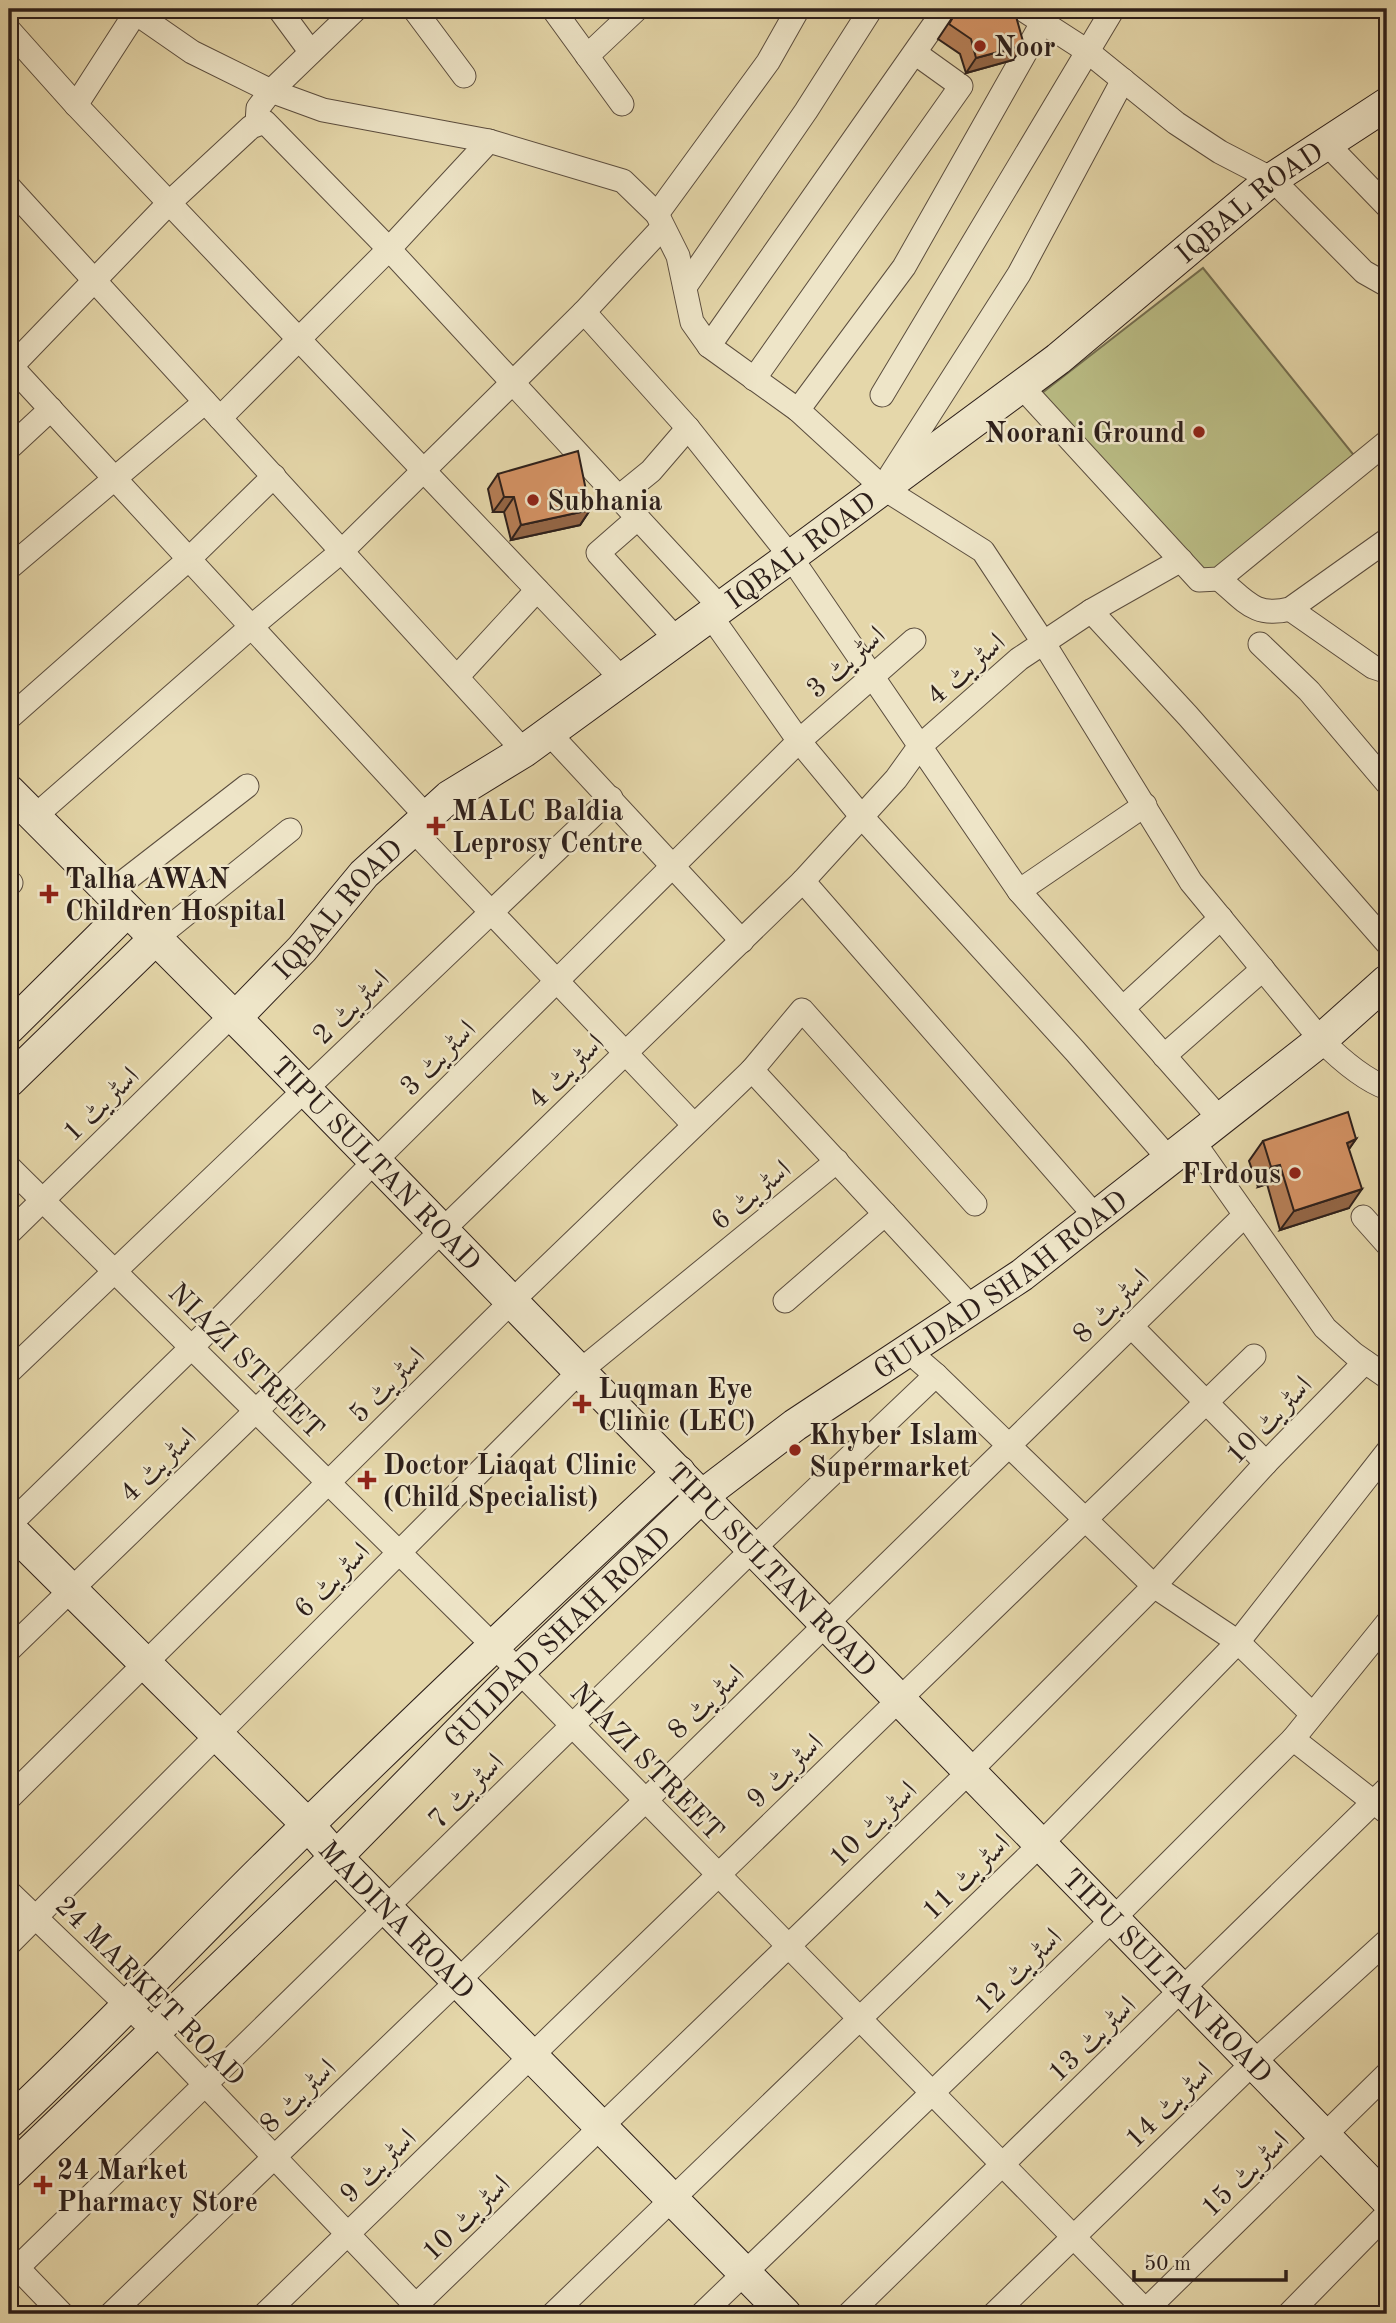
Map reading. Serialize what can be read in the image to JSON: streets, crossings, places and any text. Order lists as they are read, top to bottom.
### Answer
{
  "streets": {
    "street": [
      "IQBAL ROAD",
      "اسٹریٹ 3",
      "اسٹریٹ 4",
      "اسٹریٹ 2",
      "اسٹریٹ 1",
      "TIPU SULTAN ROAD",
      "اسٹریٹ 6",
      "GULDAD SHAH ROAD",
      "اسٹریٹ 8",
      "NIAZI STREET",
      "اسٹریٹ 5",
      "اسٹریٹ 10",
      "اسٹریٹ 9",
      "اسٹریٹ 7",
      "اسٹریٹ 11",
      "MADINA ROAD",
      "اسٹریٹ 12",
      "24 MARKET ROAD",
      "اسٹریٹ 13",
      "اسٹریٹ 14",
      "اسٹریٹ 15"
    ]
  },
  "crossings": [
    ["IQBAL ROAD", "اسٹریٹ 1"],
    ["IQBAL ROAD", "TIPU SULTAN ROAD"],
    ["اسٹریٹ 3", "TIPU SULTAN ROAD"],
    ["اسٹریٹ 3", "NIAZI STREET"],
    ["اسٹریٹ 3", "MADINA ROAD"],
    ["اسٹریٹ 4", "TIPU SULTAN ROAD"],
    ["اسٹریٹ 4", "NIAZI STREET"],
    ["اسٹریٹ 4", "MADINA ROAD"],
    ["اسٹریٹ 2", "TIPU SULTAN ROAD"],
    ["اسٹریٹ 2", "NIAZI STREET"],
    ["اسٹریٹ 1", "TIPU SULTAN ROAD"],
    ["اسٹریٹ 1", "NIAZI STREET"],
    ["TIPU SULTAN ROAD", "اسٹریٹ 6"],
    ["TIPU SULTAN ROAD", "GULDAD SHAH ROAD"],
    ["TIPU SULTAN ROAD", "اسٹریٹ 8"],
    ["TIPU SULTAN ROAD", "اسٹریٹ 5"],
    ["TIPU SULTAN ROAD", "اسٹریٹ 10"],
    ["TIPU SULTAN ROAD", "اسٹریٹ 9"],
    ["TIPU SULTAN ROAD", "اسٹریٹ 7"],
    ["TIPU SULTAN ROAD", "اسٹریٹ 11"],
    ["TIPU SULTAN ROAD", "اسٹریٹ 12"],
    ["TIPU SULTAN ROAD", "اسٹریٹ 13"],
    ["TIPU SULTAN ROAD", "اسٹریٹ 14"],
    ["TIPU SULTAN ROAD", "اسٹریٹ 15"],
    ["اسٹریٹ 6", "NIAZI STREET"],
    ["اسٹریٹ 6", "MADINA ROAD"],
    ["اسٹریٹ 6", "24 MARKET ROAD"],
    ["GULDAD SHAH ROAD", "NIAZI STREET"],
    ["GULDAD SHAH ROAD", "MADINA ROAD"],
    ["GULDAD SHAH ROAD", "24 MARKET ROAD"],
    ["اسٹریٹ 8", "NIAZI STREET"],
    ["اسٹریٹ 8", "MADINA ROAD"],
    ["اسٹریٹ 8", "24 MARKET ROAD"],
    ["NIAZI STREET", "اسٹریٹ 5"],
    ["NIAZI STREET", "اسٹریٹ 10"],
    ["NIAZI STREET", "اسٹریٹ 9"],
    ["NIAZI STREET", "اسٹریٹ 7"],
    ["NIAZI STREET", "اسٹریٹ 11"],
    ["NIAZI STREET", "اسٹریٹ 12"],
    ["NIAZI STREET", "اسٹریٹ 13"],
    ["NIAZI STREET", "اسٹریٹ 14"],
    ["NIAZI STREET", "اسٹریٹ 15"],
    ["اسٹریٹ 5", "MADINA ROAD"],
    ["اسٹریٹ 10", "MADINA ROAD"],
    ["اسٹریٹ 10", "24 MARKET ROAD"],
    ["اسٹریٹ 9", "MADINA ROAD"],
    ["اسٹریٹ 9", "24 MARKET ROAD"],
    ["اسٹریٹ 7", "MADINA ROAD"],
    ["اسٹریٹ 7", "24 MARKET ROAD"],
    ["اسٹریٹ 11", "MADINA ROAD"],
    ["MADINA ROAD", "اسٹریٹ 12"]
  ],
  "places": {
    "other": [
      "Noor",
      "Noorani Ground",
      "Subhania",
      "FIrdous",
      "Khyber Islam Supermarket"
    ],
    "health": [
      "MALC Baldia Leprosy Centre",
      "Talha AWAN Children Hospital",
      "Luqman Eye Clinic (LEC)",
      "Doctor Liaqat Clinic (Child Specialist)",
      "24 Market Pharmacy Store"
    ]
  },
  "scale_bar": "50 m"
}
